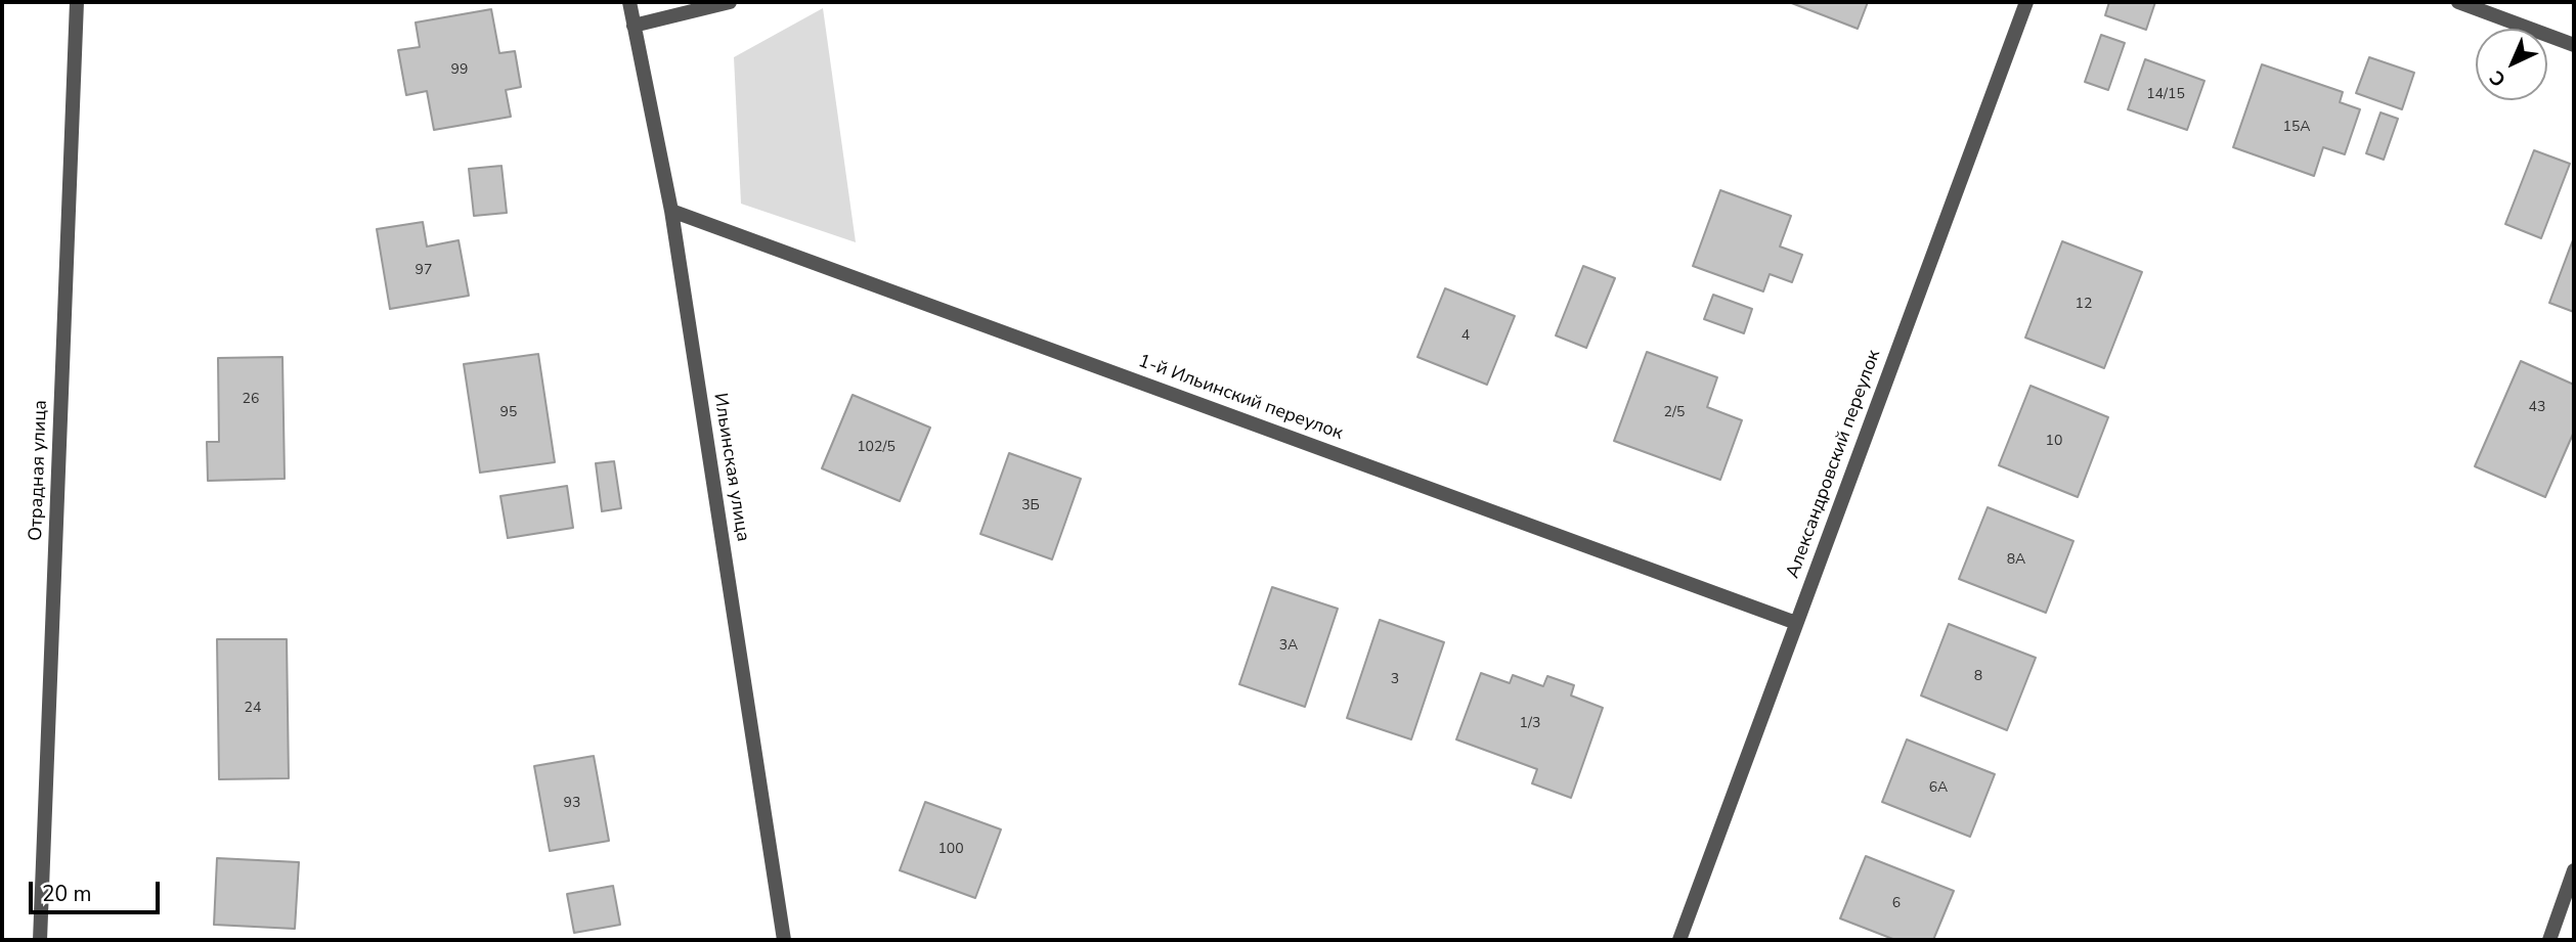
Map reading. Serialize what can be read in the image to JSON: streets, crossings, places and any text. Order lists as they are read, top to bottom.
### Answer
{
  "streets": {
    "street": [
      "1-й Ильинский переулок",
      "Александровский переулок",
      "Ильинская улица",
      "Отрадная улица"
    ]
  },
  "crossings": [
    ["1-й Ильинский переулок", "Александровский переулок"],
    ["1-й Ильинский переулок", "Ильинская улица"]
  ],
  "house_numbers": [
    "99",
    "14/15",
    "15А",
    "97",
    "12",
    "4",
    "26",
    "43",
    "95",
    "2/5",
    "10",
    "102/5",
    "3Б",
    "8А",
    "3А",
    "8",
    "3",
    "24",
    "1/3",
    "6А",
    "93",
    "100",
    "6"
  ],
  "scale_bar": "20 m",
  "north": "bottom left"
}
